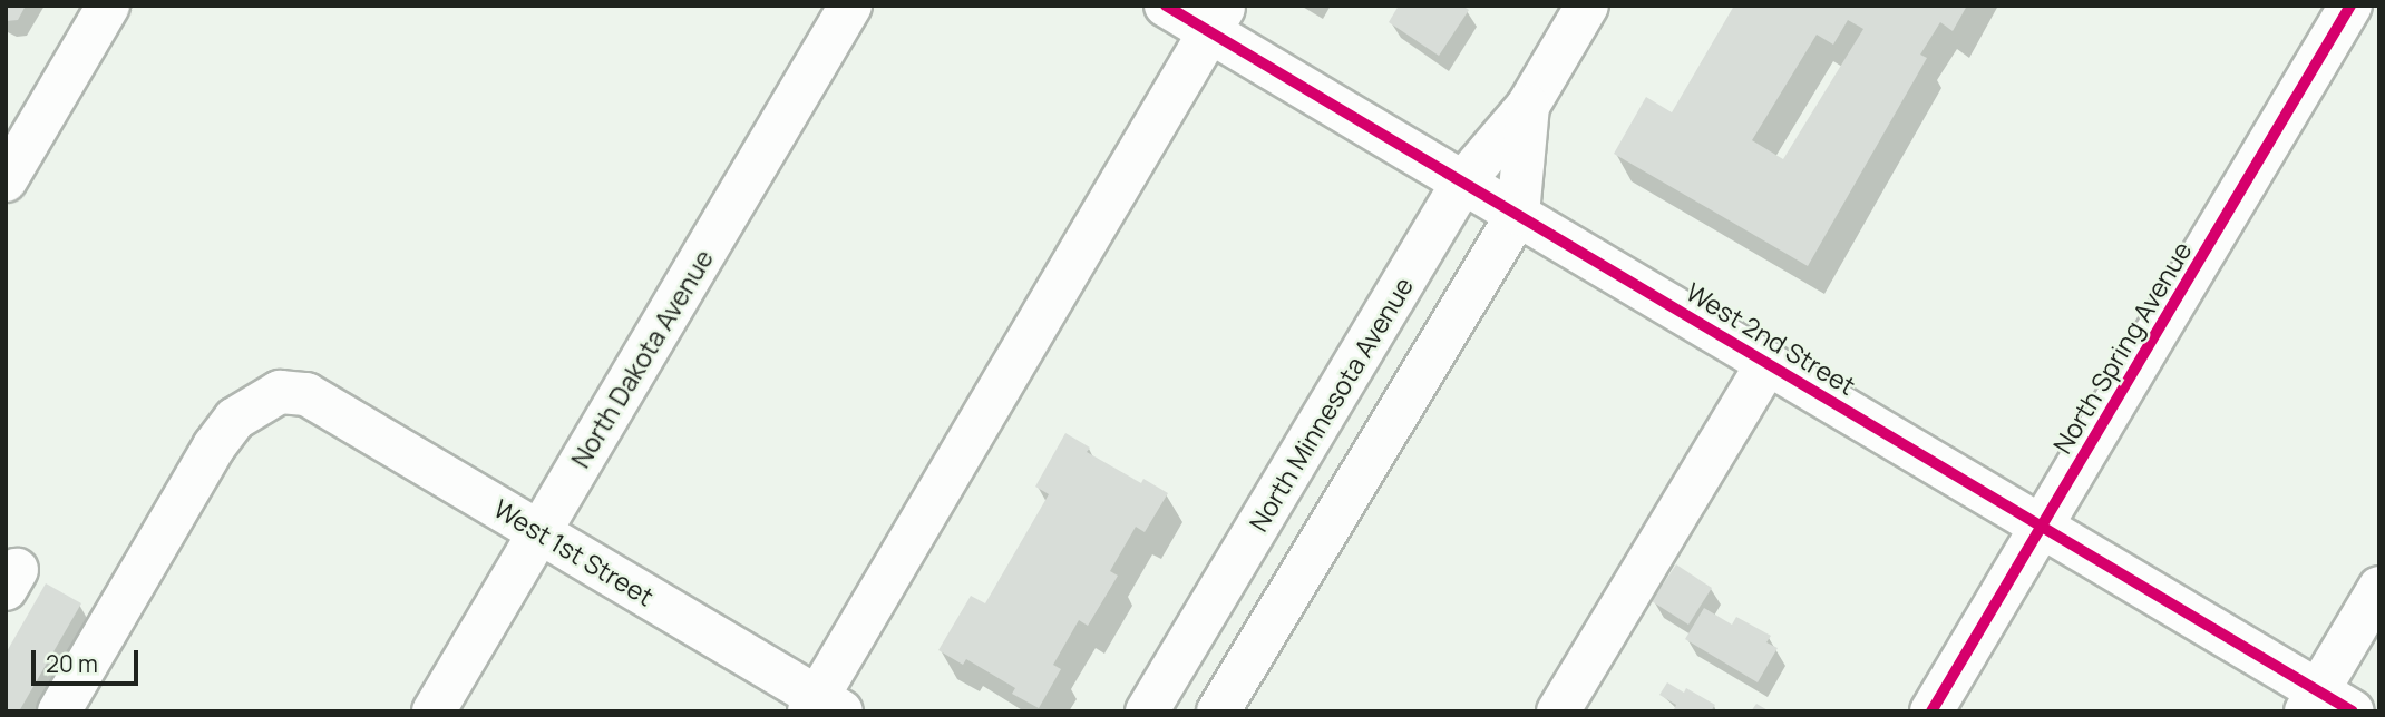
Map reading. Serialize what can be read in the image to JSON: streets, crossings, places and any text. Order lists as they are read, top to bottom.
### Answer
{
  "streets": {
    "street": [
      "West 2nd Street",
      "North Spring Avenue",
      "North Dakota Avenue",
      "North Minnesota Avenue",
      "West 1st Street"
    ]
  },
  "crossings": [
    ["West 2nd Street", "North Spring Avenue"],
    ["West 2nd Street", "North Minnesota Avenue"],
    ["North Dakota Avenue", "West 1st Street"]
  ],
  "scale_bar": "20 m"
}
